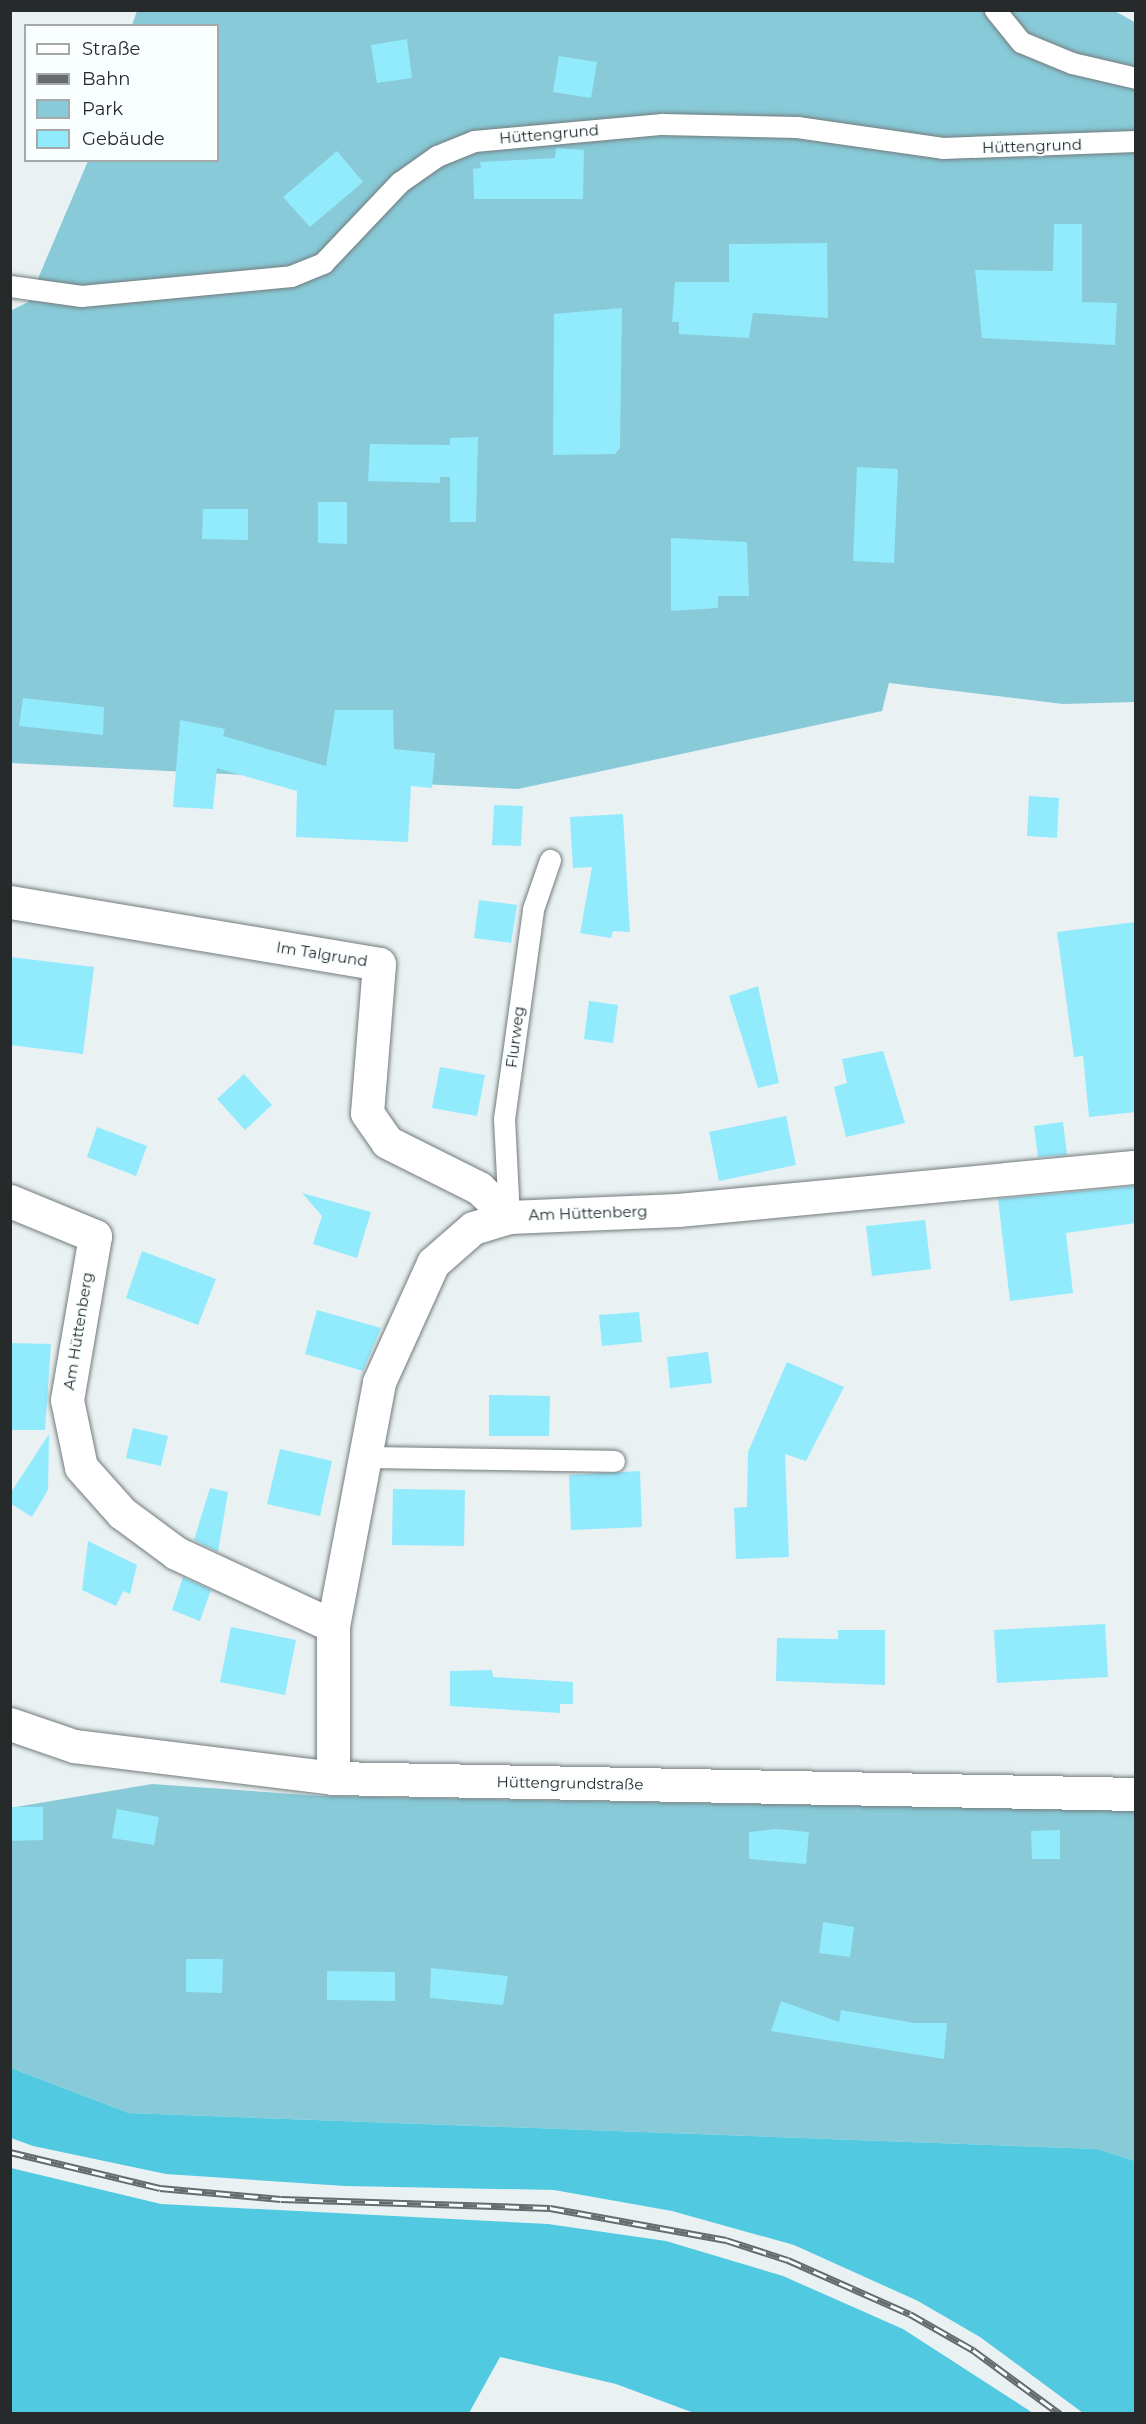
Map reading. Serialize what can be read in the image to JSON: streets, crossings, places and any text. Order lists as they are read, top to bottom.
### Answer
{
  "streets": {
    "street": ["Im Talgrund", "Am Hüttenberg", "Hüttengrundstraße"],
    "lane": ["Hüttengrund", "Flurweg"]
  },
  "crossings": [
    ["Im Talgrund", "Flurweg"],
    ["Im Talgrund", "Am Hüttenberg"],
    ["Flurweg", "Am Hüttenberg"],
    ["Am Hüttenberg", "Hüttengrundstraße"]
  ],
  "legend": [
    "Straße",
    "Bahn",
    "Park",
    "Gebäude"
  ]
}
